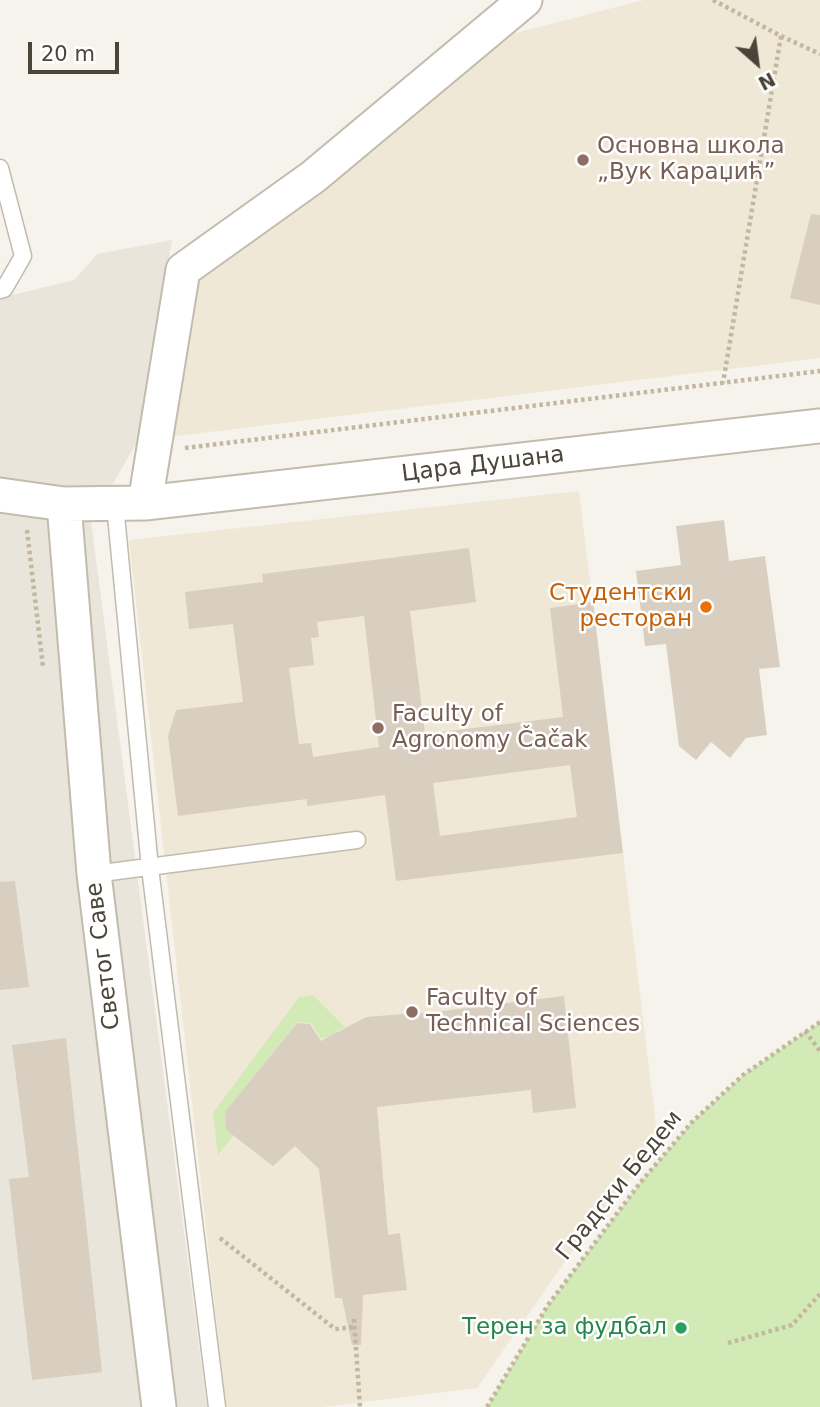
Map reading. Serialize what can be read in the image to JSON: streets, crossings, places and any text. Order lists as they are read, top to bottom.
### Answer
{
  "streets": {
    "street": ["Цара Душана", "Светог Саве"],
    "path": ["Градски Бедем"]
  },
  "crossings": [
    ["Цара Душана", "Светог Саве"]
  ],
  "places": [
    "Основна школа „Вук Караџић”",
    "Студентски ресторан",
    "Faculty of Agronomy Čačak",
    "Faculty of Technical Sciences",
    "Терен за фудбал"
  ],
  "scale_bar": "20 m",
  "north": "bottom right"
}
